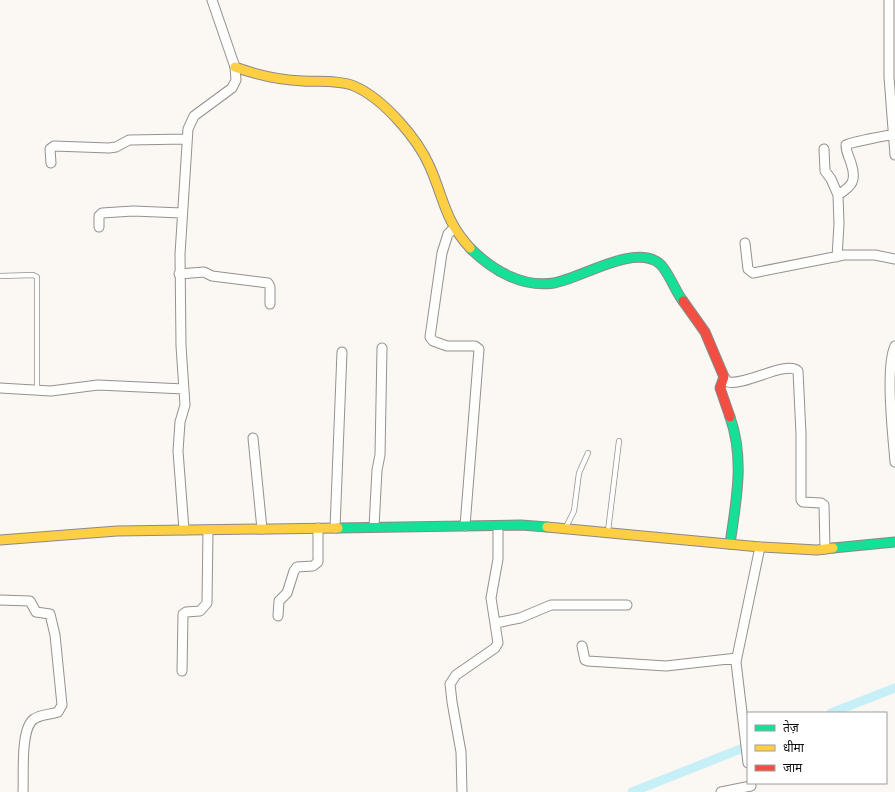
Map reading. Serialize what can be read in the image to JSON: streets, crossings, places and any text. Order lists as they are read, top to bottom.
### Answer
{
  "legend": ["तेज़", "धीमा", "जाम"]
}
